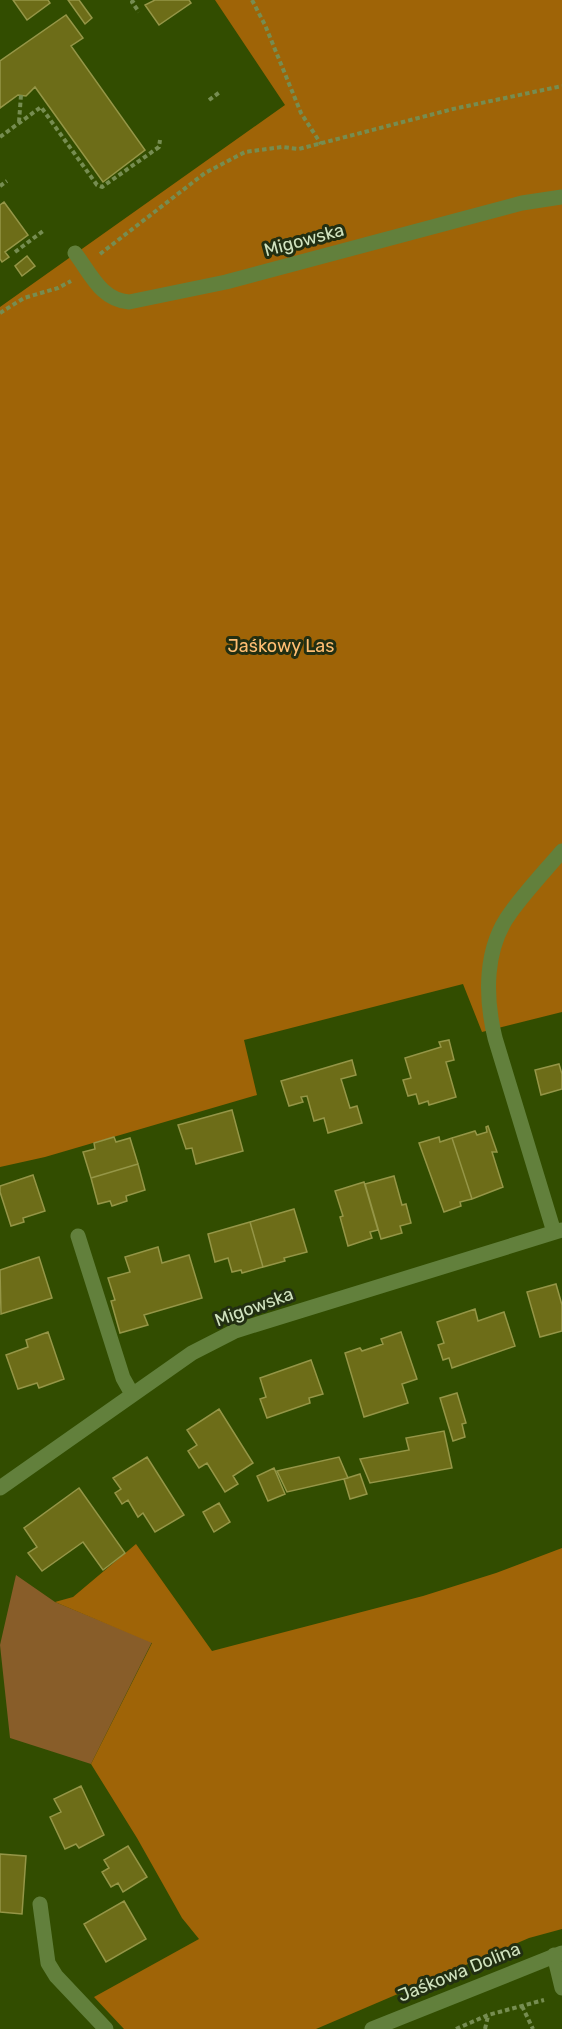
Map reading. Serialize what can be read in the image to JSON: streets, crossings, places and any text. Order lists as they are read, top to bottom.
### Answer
{
  "streets": {
    "street": ["Migowska", "Jaśkowa Dolina"]
  },
  "parks": ["Jaśkowy Las"]
}
